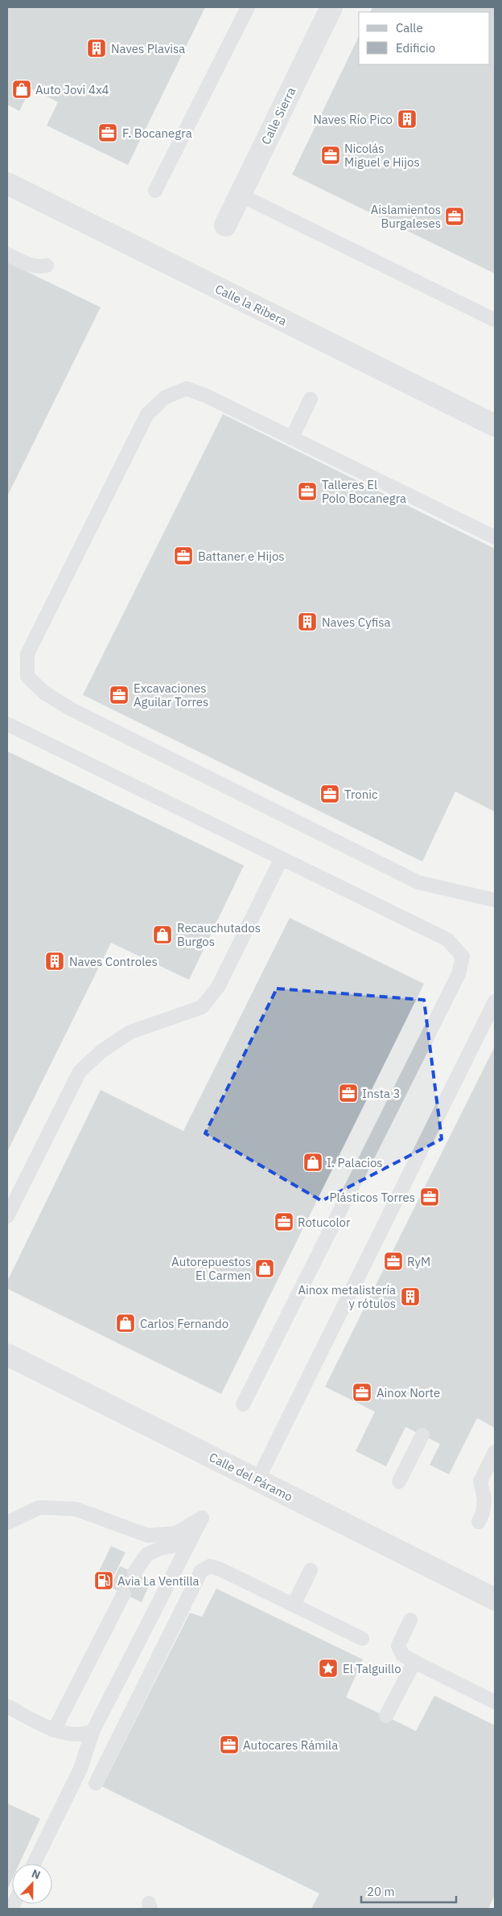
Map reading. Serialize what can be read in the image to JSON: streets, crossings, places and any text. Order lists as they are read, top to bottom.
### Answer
{
  "streets": {
    "street": ["Calle Sierra", "Calle la Ribera", "Calle del Páramo"]
  },
  "places": {
    "building": [
      "Naves Plavisa",
      "Naves Río Pico",
      "Naves Cyfisa",
      "Naves Controles",
      "Ainox metalistería y rótulos"
    ],
    "shop": [
      "Auto Jovi 4x4",
      "Recauchutados Burgos",
      "I. Palacios",
      "Autorepuestos El Carmen",
      "Carlos Fernando"
    ],
    "office": [
      "F. Bocanegra",
      "Nicolás Miguel e Hijos",
      "Aislamientos Burgaleses",
      "Talleres El Polo Bocanegra",
      "Battaner e Hijos",
      "Excavaciones Aguilar Torres",
      "Tronic",
      "Insta 3",
      "Plásticos Torres",
      "Rotucolor",
      "RyM",
      "Ainox Norte",
      "Autocares Rámila"
    ],
    "fuel station": ["Avia La Ventilla"],
    "place": ["El Talguillo"]
  },
  "legend": ["Calle", "Edificio"],
  "scale_bar": "20 m",
  "north": "top"
}
